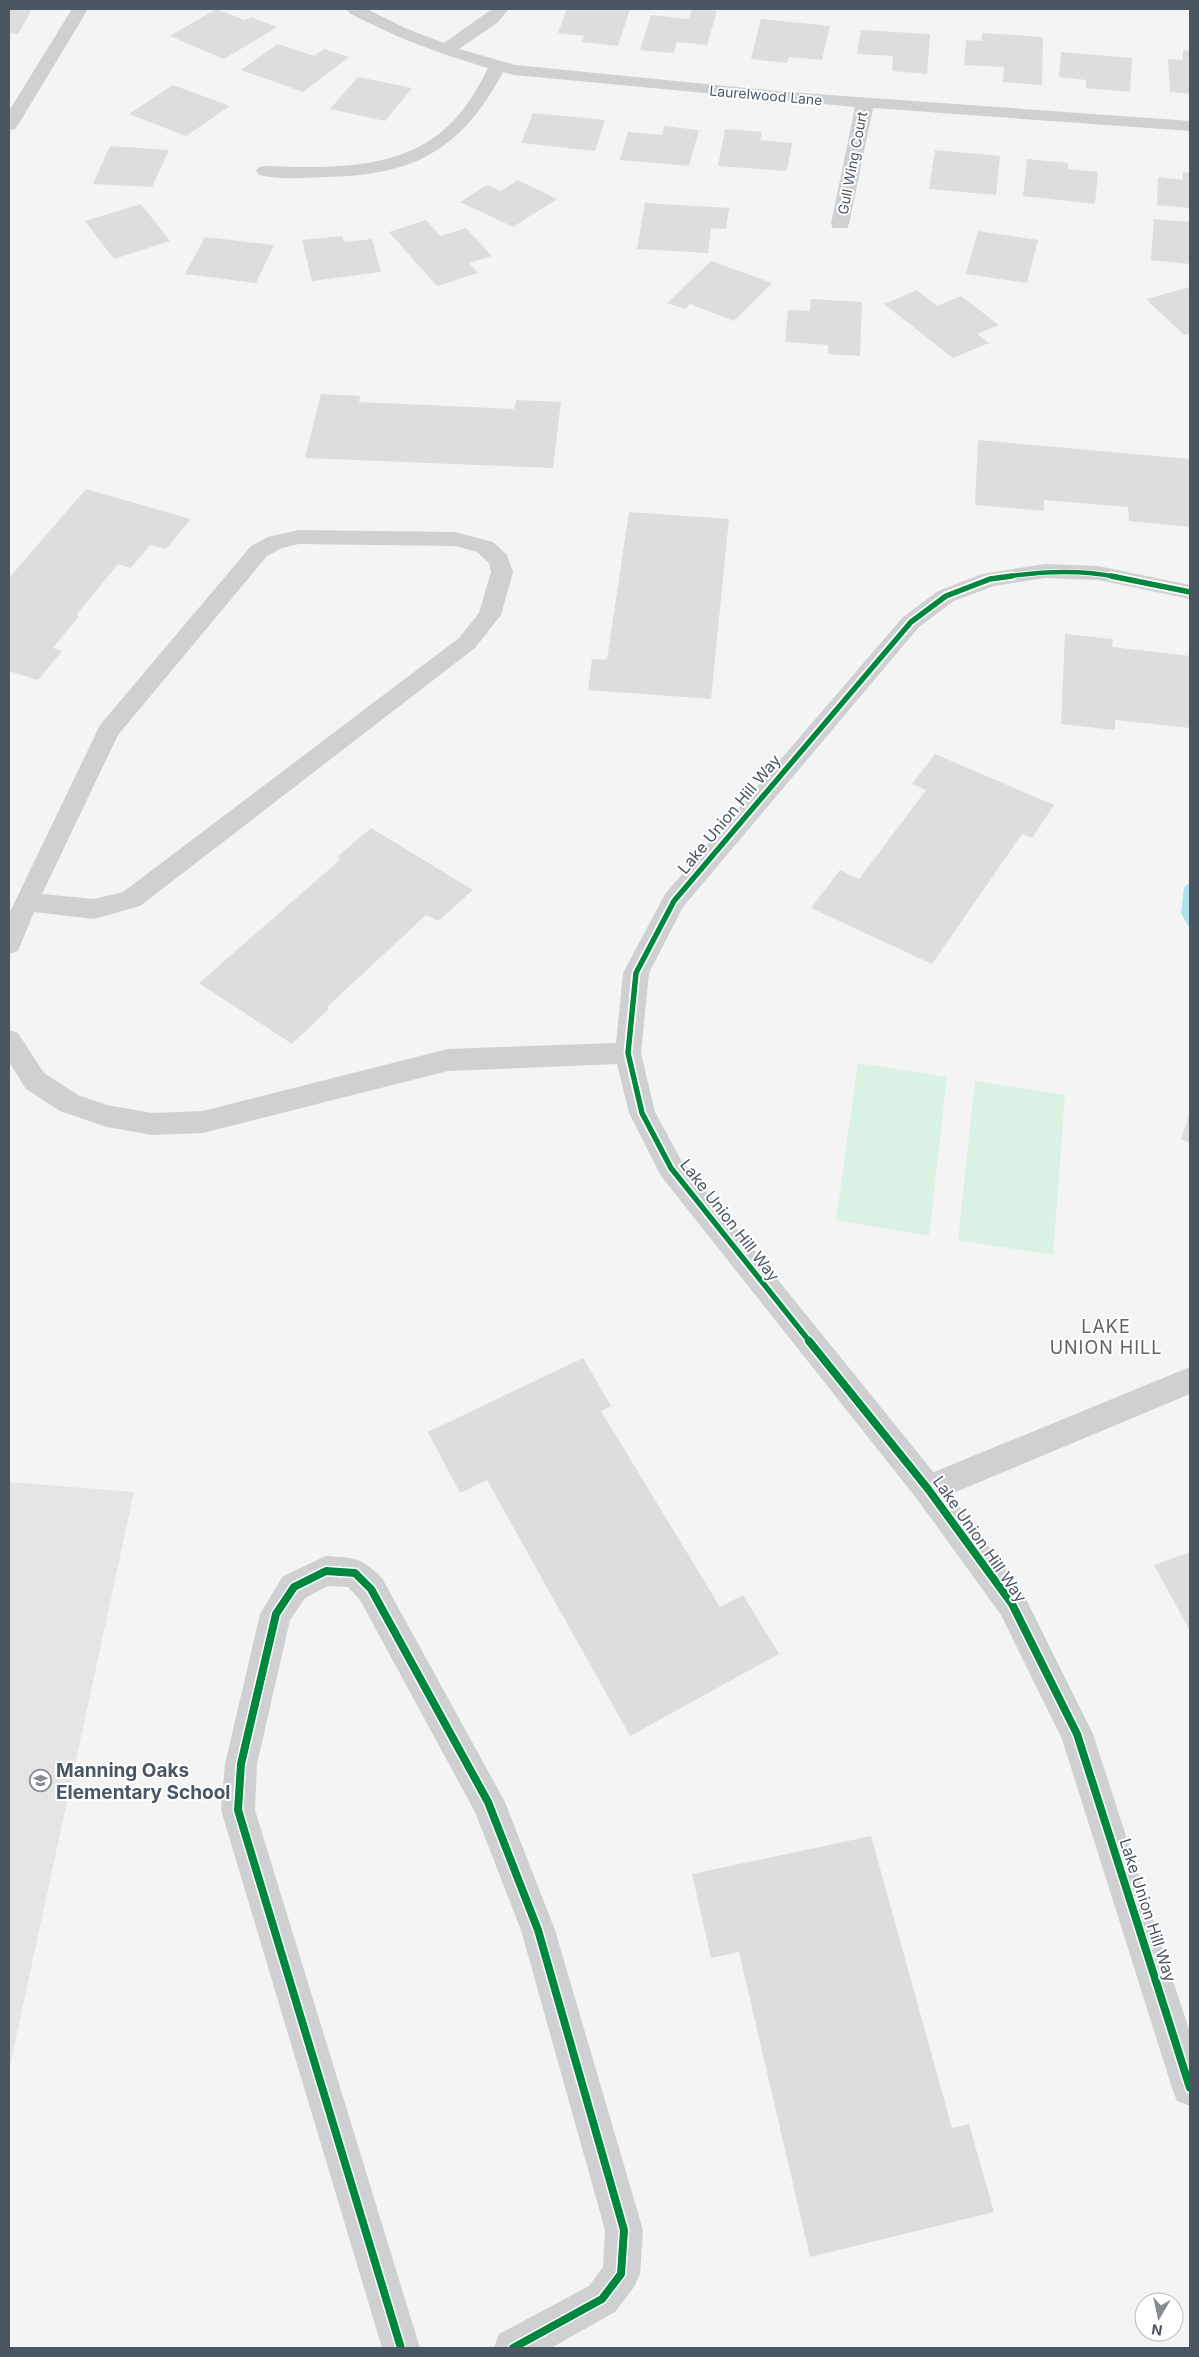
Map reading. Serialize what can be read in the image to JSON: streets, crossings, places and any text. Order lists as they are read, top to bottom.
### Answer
{
  "streets": {
    "street": ["Laurelwood Lane", "Gull Wing Court", "Lake Union Hill Way"]
  },
  "crossings": [
    ["Laurelwood Lane", "Gull Wing Court"]
  ],
  "districts": ["LAKE UNION HILL"],
  "places": {
    "school or university": ["Manning Oaks Elementary School"]
  },
  "north": "bottom"
}
